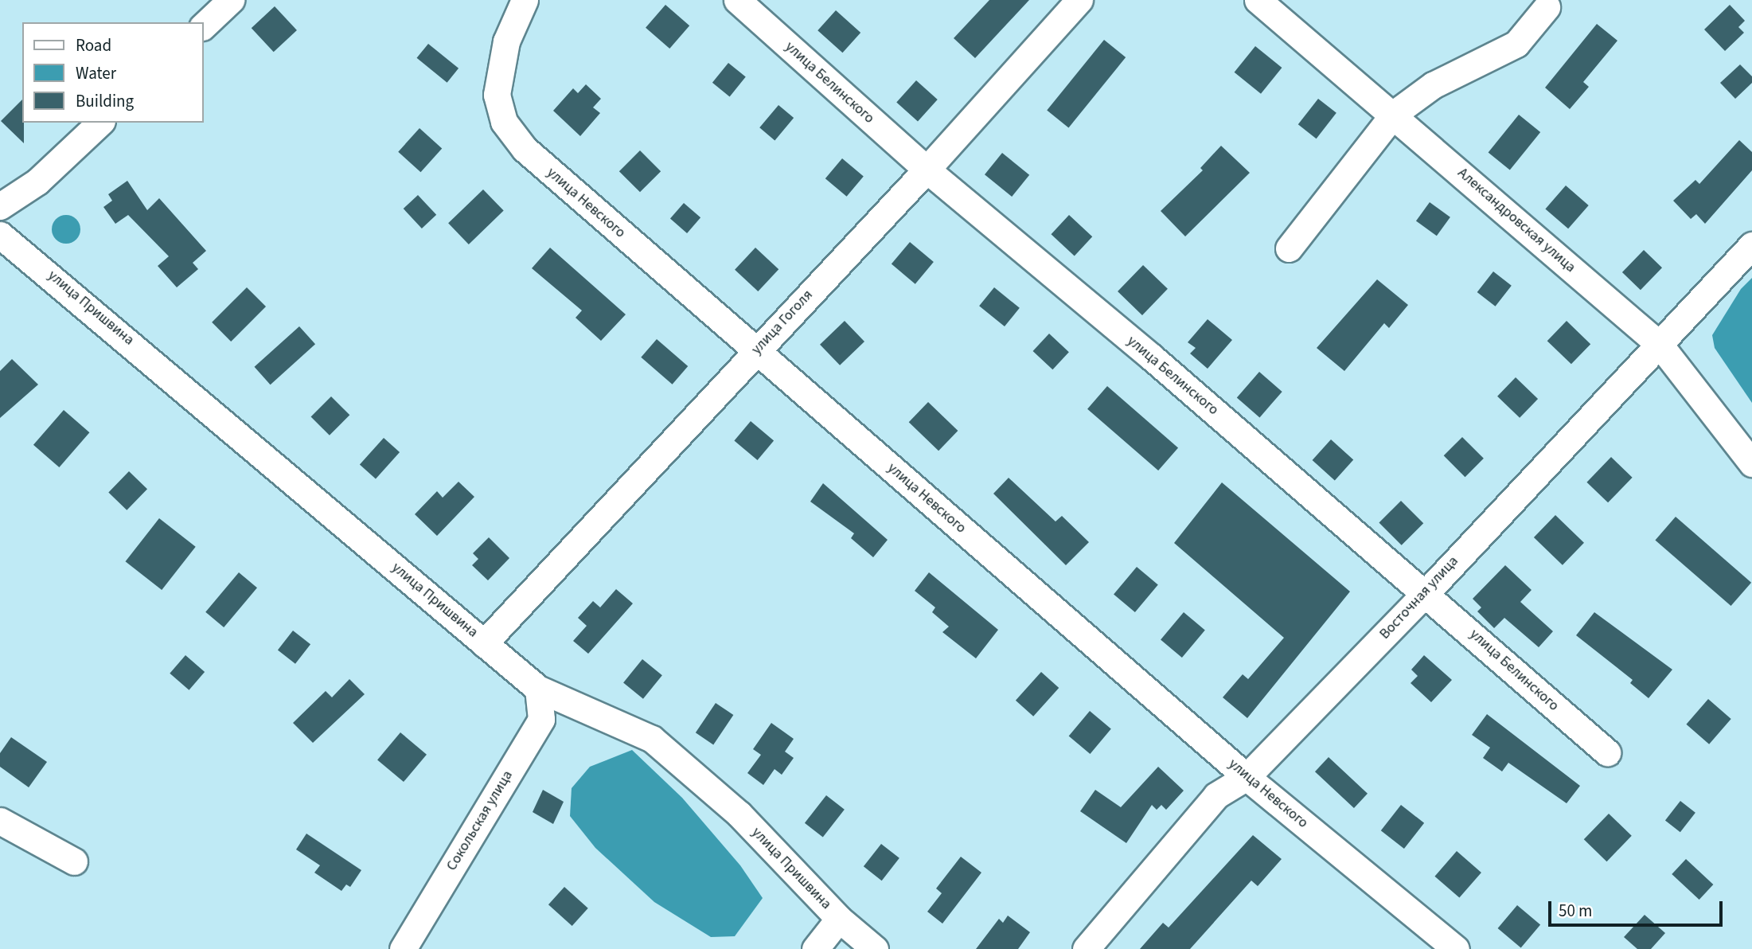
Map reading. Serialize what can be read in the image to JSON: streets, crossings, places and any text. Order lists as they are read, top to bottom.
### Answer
{
  "streets": {
    "street": [
      "улица Белинского",
      "улица Невского",
      "Александровская улица",
      "улица Пришвина",
      "улица Гоголя",
      "Восточная улица",
      "Сокольская улица"
    ]
  },
  "crossings": [
    ["улица Белинского", "улица Гоголя"],
    ["улица Белинского", "Восточная улица"],
    ["улица Невского", "улица Гоголя"],
    ["улица Невского", "Восточная улица"],
    ["Александровская улица", "Восточная улица"],
    ["улица Пришвина", "улица Гоголя"],
    ["улица Пришвина", "Сокольская улица"]
  ],
  "legend": ["Road", "Water", "Building"],
  "scale_bar": "50 m"
}
